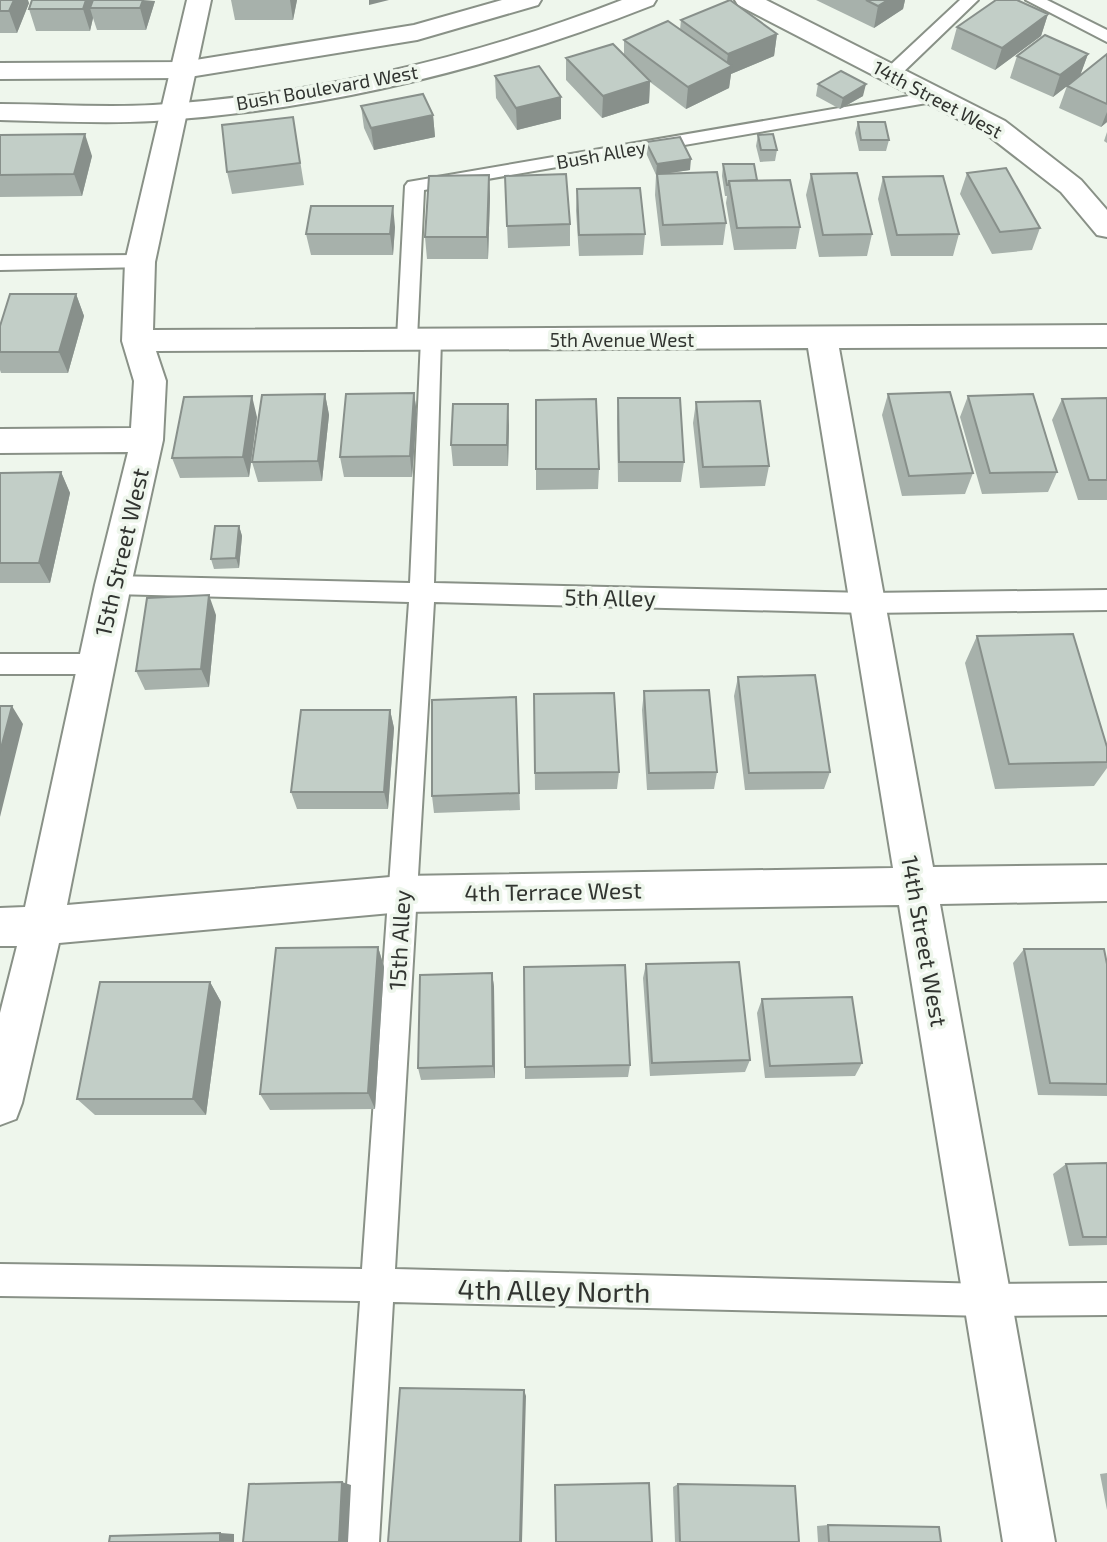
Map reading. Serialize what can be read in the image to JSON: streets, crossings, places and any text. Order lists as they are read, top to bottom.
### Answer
{
  "streets": {
    "street": [
      "Bush Boulevard West",
      "14th Street West",
      "5th Avenue West",
      "15th Street West",
      "4th Terrace West"
    ],
    "lane": [
      "Bush Alley",
      "5th Alley",
      "15th Alley",
      "4th Alley North"
    ]
  },
  "crossings": [
    ["Bush Boulevard West", "15th Street West"],
    ["14th Street West", "Bush Alley"],
    ["14th Street West", "5th Avenue West"],
    ["14th Street West", "5th Alley"],
    ["14th Street West", "4th Terrace West"],
    ["14th Street West", "4th Alley North"],
    ["Bush Alley", "5th Avenue West"],
    ["Bush Alley", "15th Alley"],
    ["5th Avenue West", "15th Street West"],
    ["5th Avenue West", "15th Alley"],
    ["15th Street West", "5th Alley"],
    ["15th Street West", "4th Terrace West"],
    ["5th Alley", "15th Alley"],
    ["4th Terrace West", "15th Alley"],
    ["15th Alley", "4th Alley North"]
  ]
}
